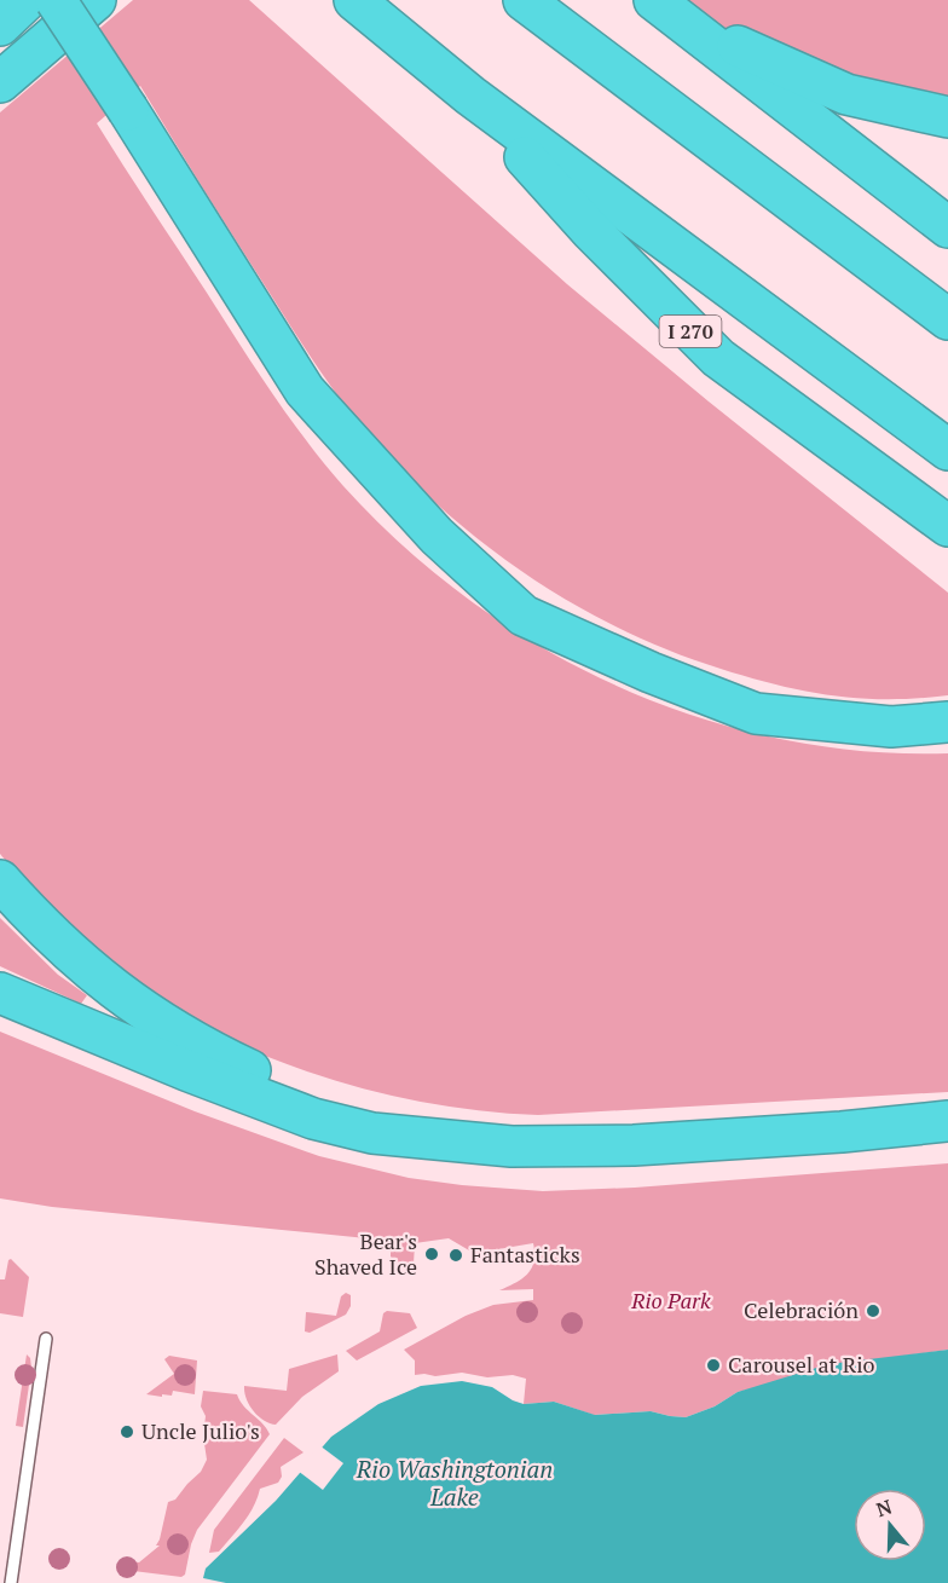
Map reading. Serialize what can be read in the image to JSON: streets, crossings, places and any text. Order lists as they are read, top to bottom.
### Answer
{
  "streets": {
    "highway": ["I 270"]
  },
  "water": ["Rio Washingtonian Lake"],
  "parks": ["Rio Park"],
  "places": [
    "Bear's Shaved Ice",
    "Fantasticks",
    "Celebración",
    "Carousel at Rio",
    "Uncle Julio's"
  ],
  "north": "top"
}
